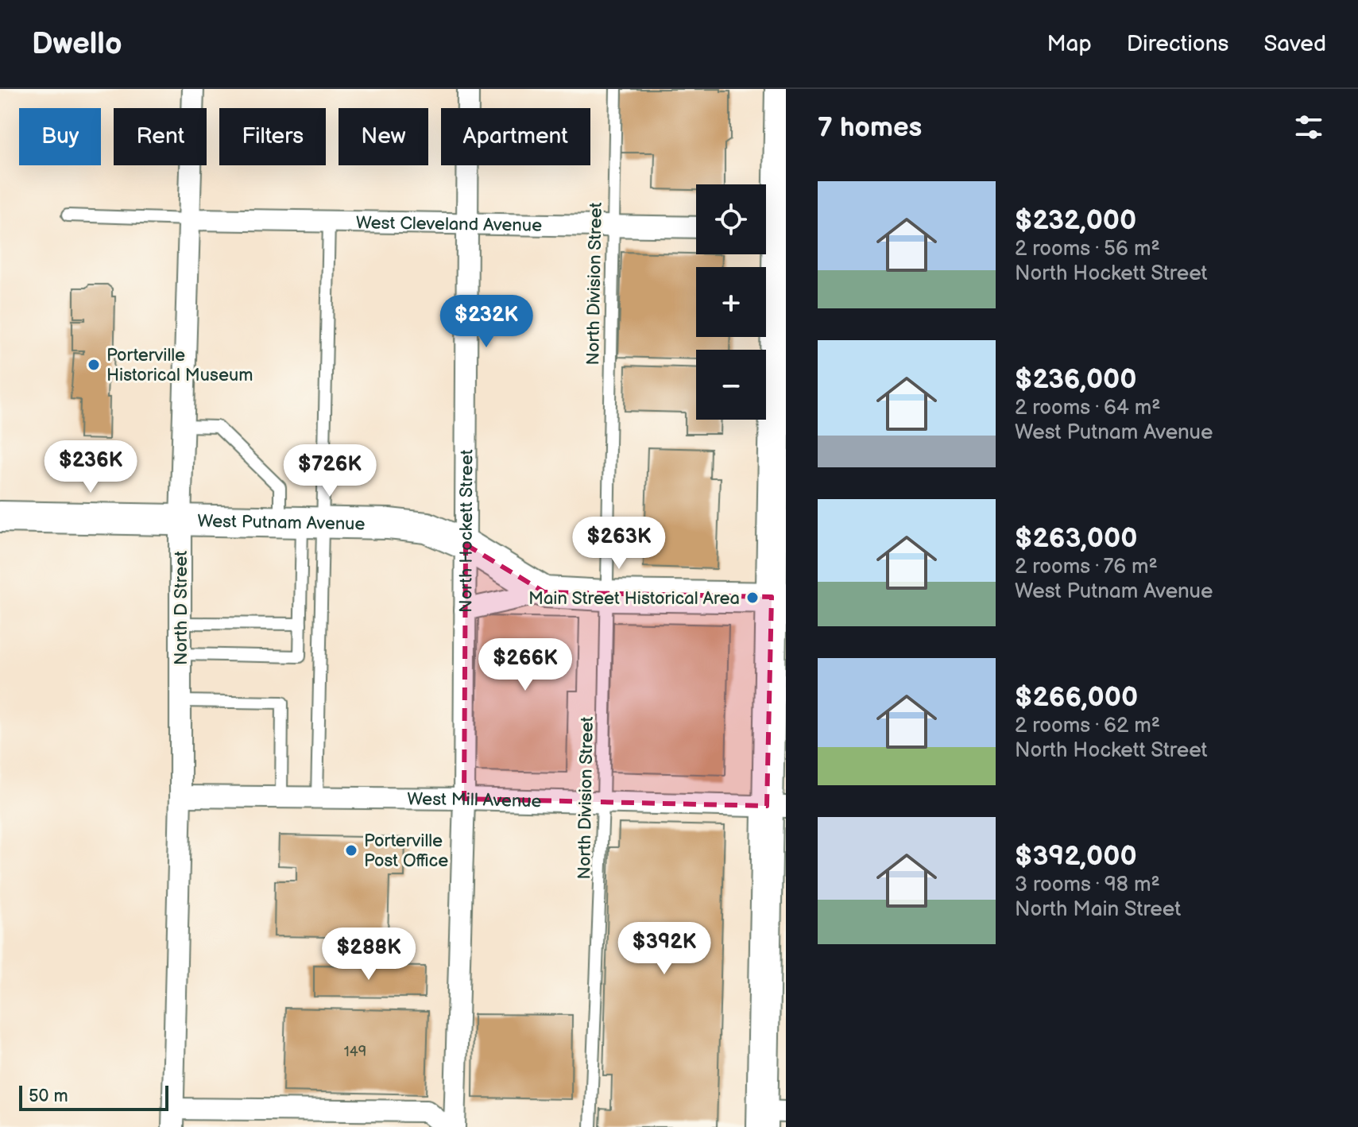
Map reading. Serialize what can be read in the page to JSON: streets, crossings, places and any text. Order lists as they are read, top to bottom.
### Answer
{
  "streets": {
    "main road": ["West Putnam Avenue"],
    "street": [
      "West Cleveland Avenue",
      "North Hockett Street",
      "North D Street",
      "West Mill Avenue"
    ],
    "lane": ["North Division Street"]
  },
  "crossings": [
    ["West Cleveland Avenue", "North Division Street"],
    ["West Cleveland Avenue", "North Hockett Street"],
    ["West Cleveland Avenue", "North D Street"],
    ["North Division Street", "West Putnam Avenue"],
    ["North Division Street", "West Mill Avenue"],
    ["West Putnam Avenue", "North Hockett Street"],
    ["West Putnam Avenue", "North D Street"],
    ["North Hockett Street", "West Mill Avenue"],
    ["North D Street", "West Mill Avenue"]
  ],
  "places": ["Porterville Historical Museum", "Main Street Historical Area", "Porterville Post Office"],
  "house_numbers": ["149"],
  "scale_bar": "50 m",
  "page": {
    "header": "Dwello",
    "nav": ["Map", "Directions", "Saved"],
    "heading": "7 homes",
    "chip": [
      "Buy",
      "Rent",
      "Filters",
      "New",
      "Apartment"
    ],
    "list": [
      {
        "name": "$232,000",
        "note": "2 rooms · 56 m² · North Hockett Street"
      },
      {
        "name": "$236,000",
        "note": "2 rooms · 64 m² · West Putnam Avenue"
      },
      {
        "name": "$263,000",
        "note": "2 rooms · 76 m² · West Putnam Avenue"
      },
      {
        "name": "$266,000",
        "note": "2 rooms · 62 m² · North Hockett Street"
      },
      {
        "name": "$392,000",
        "note": "3 rooms · 98 m² · North Main Street"
      }
    ],
    "map_buttons": ["+", "−"],
    "price": [
      "$232K",
      "$236K",
      "$726K",
      "$263K",
      "$266K",
      "$392K",
      "$288K"
    ],
    "scale": "50 m"
  }
}
